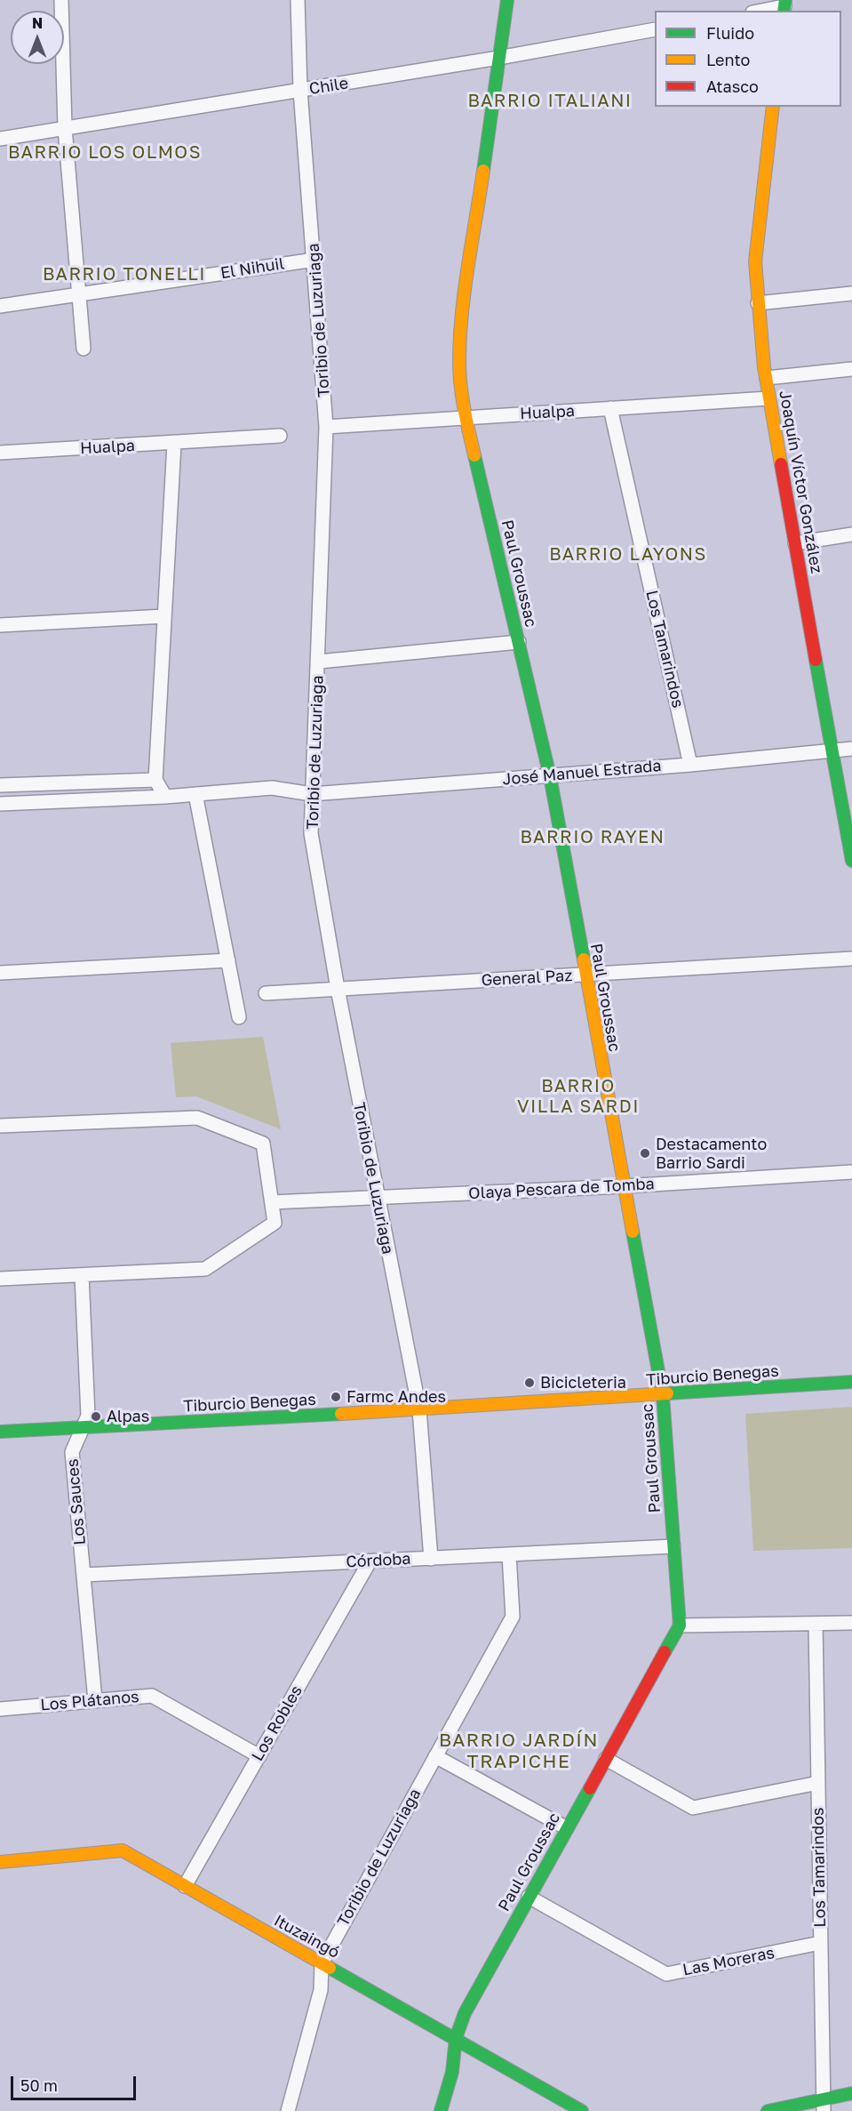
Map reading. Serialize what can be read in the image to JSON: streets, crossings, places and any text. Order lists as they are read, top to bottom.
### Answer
{
  "streets": {
    "street": [
      "Chile",
      "El Nihuil",
      "Toribio de Luzuriaga",
      "Hualpa",
      "Joaquín Víctor González",
      "Paul Groussac",
      "Los Tamarindos",
      "José Manuel Estrada",
      "General Paz",
      "Olaya Pescara de Tomba",
      "Tiburcio Benegas",
      "Los Sauces",
      "Córdoba",
      "Los Plátanos",
      "Los Robles",
      "Ituzaingó",
      "Las Moreras"
    ]
  },
  "crossings": [
    ["Chile", "Toribio de Luzuriaga"],
    ["Chile", "Paul Groussac"],
    ["El Nihuil", "Toribio de Luzuriaga"],
    ["Toribio de Luzuriaga", "Hualpa"],
    ["Toribio de Luzuriaga", "José Manuel Estrada"],
    ["Toribio de Luzuriaga", "General Paz"],
    ["Toribio de Luzuriaga", "Olaya Pescara de Tomba"],
    ["Toribio de Luzuriaga", "Tiburcio Benegas"],
    ["Toribio de Luzuriaga", "Córdoba"],
    ["Toribio de Luzuriaga", "Ituzaingó"],
    ["Hualpa", "Joaquín Víctor González"],
    ["Hualpa", "Paul Groussac"],
    ["Hualpa", "Los Tamarindos"],
    ["Joaquín Víctor González", "José Manuel Estrada"],
    ["Paul Groussac", "José Manuel Estrada"],
    ["Paul Groussac", "General Paz"],
    ["Paul Groussac", "Olaya Pescara de Tomba"],
    ["Paul Groussac", "Tiburcio Benegas"],
    ["Paul Groussac", "Córdoba"],
    ["Paul Groussac", "Ituzaingó"],
    ["Paul Groussac", "Las Moreras"],
    ["Los Tamarindos", "José Manuel Estrada"],
    ["Los Tamarindos", "Las Moreras"],
    ["Tiburcio Benegas", "Los Sauces"],
    ["Los Sauces", "Córdoba"],
    ["Los Sauces", "Los Plátanos"],
    ["Córdoba", "Los Robles"],
    ["Los Plátanos", "Los Robles"],
    ["Los Robles", "Ituzaingó"]
  ],
  "districts": [
    "BARRIO ITALIANI",
    "BARRIO LOS OLMOS",
    "BARRIO TONELLI",
    "BARRIO LAYONS",
    "BARRIO RAYEN",
    "BARRIO VILLA SARDI",
    "BARRIO JARDÍN TRAPICHE"
  ],
  "places": [
    "Destacamento Barrio Sardi",
    "Bicicleteria",
    "Farmc Andes",
    "Alpas"
  ],
  "legend": ["Fluido", "Lento", "Atasco"],
  "scale_bar": "50 m",
  "north": "top"
}
